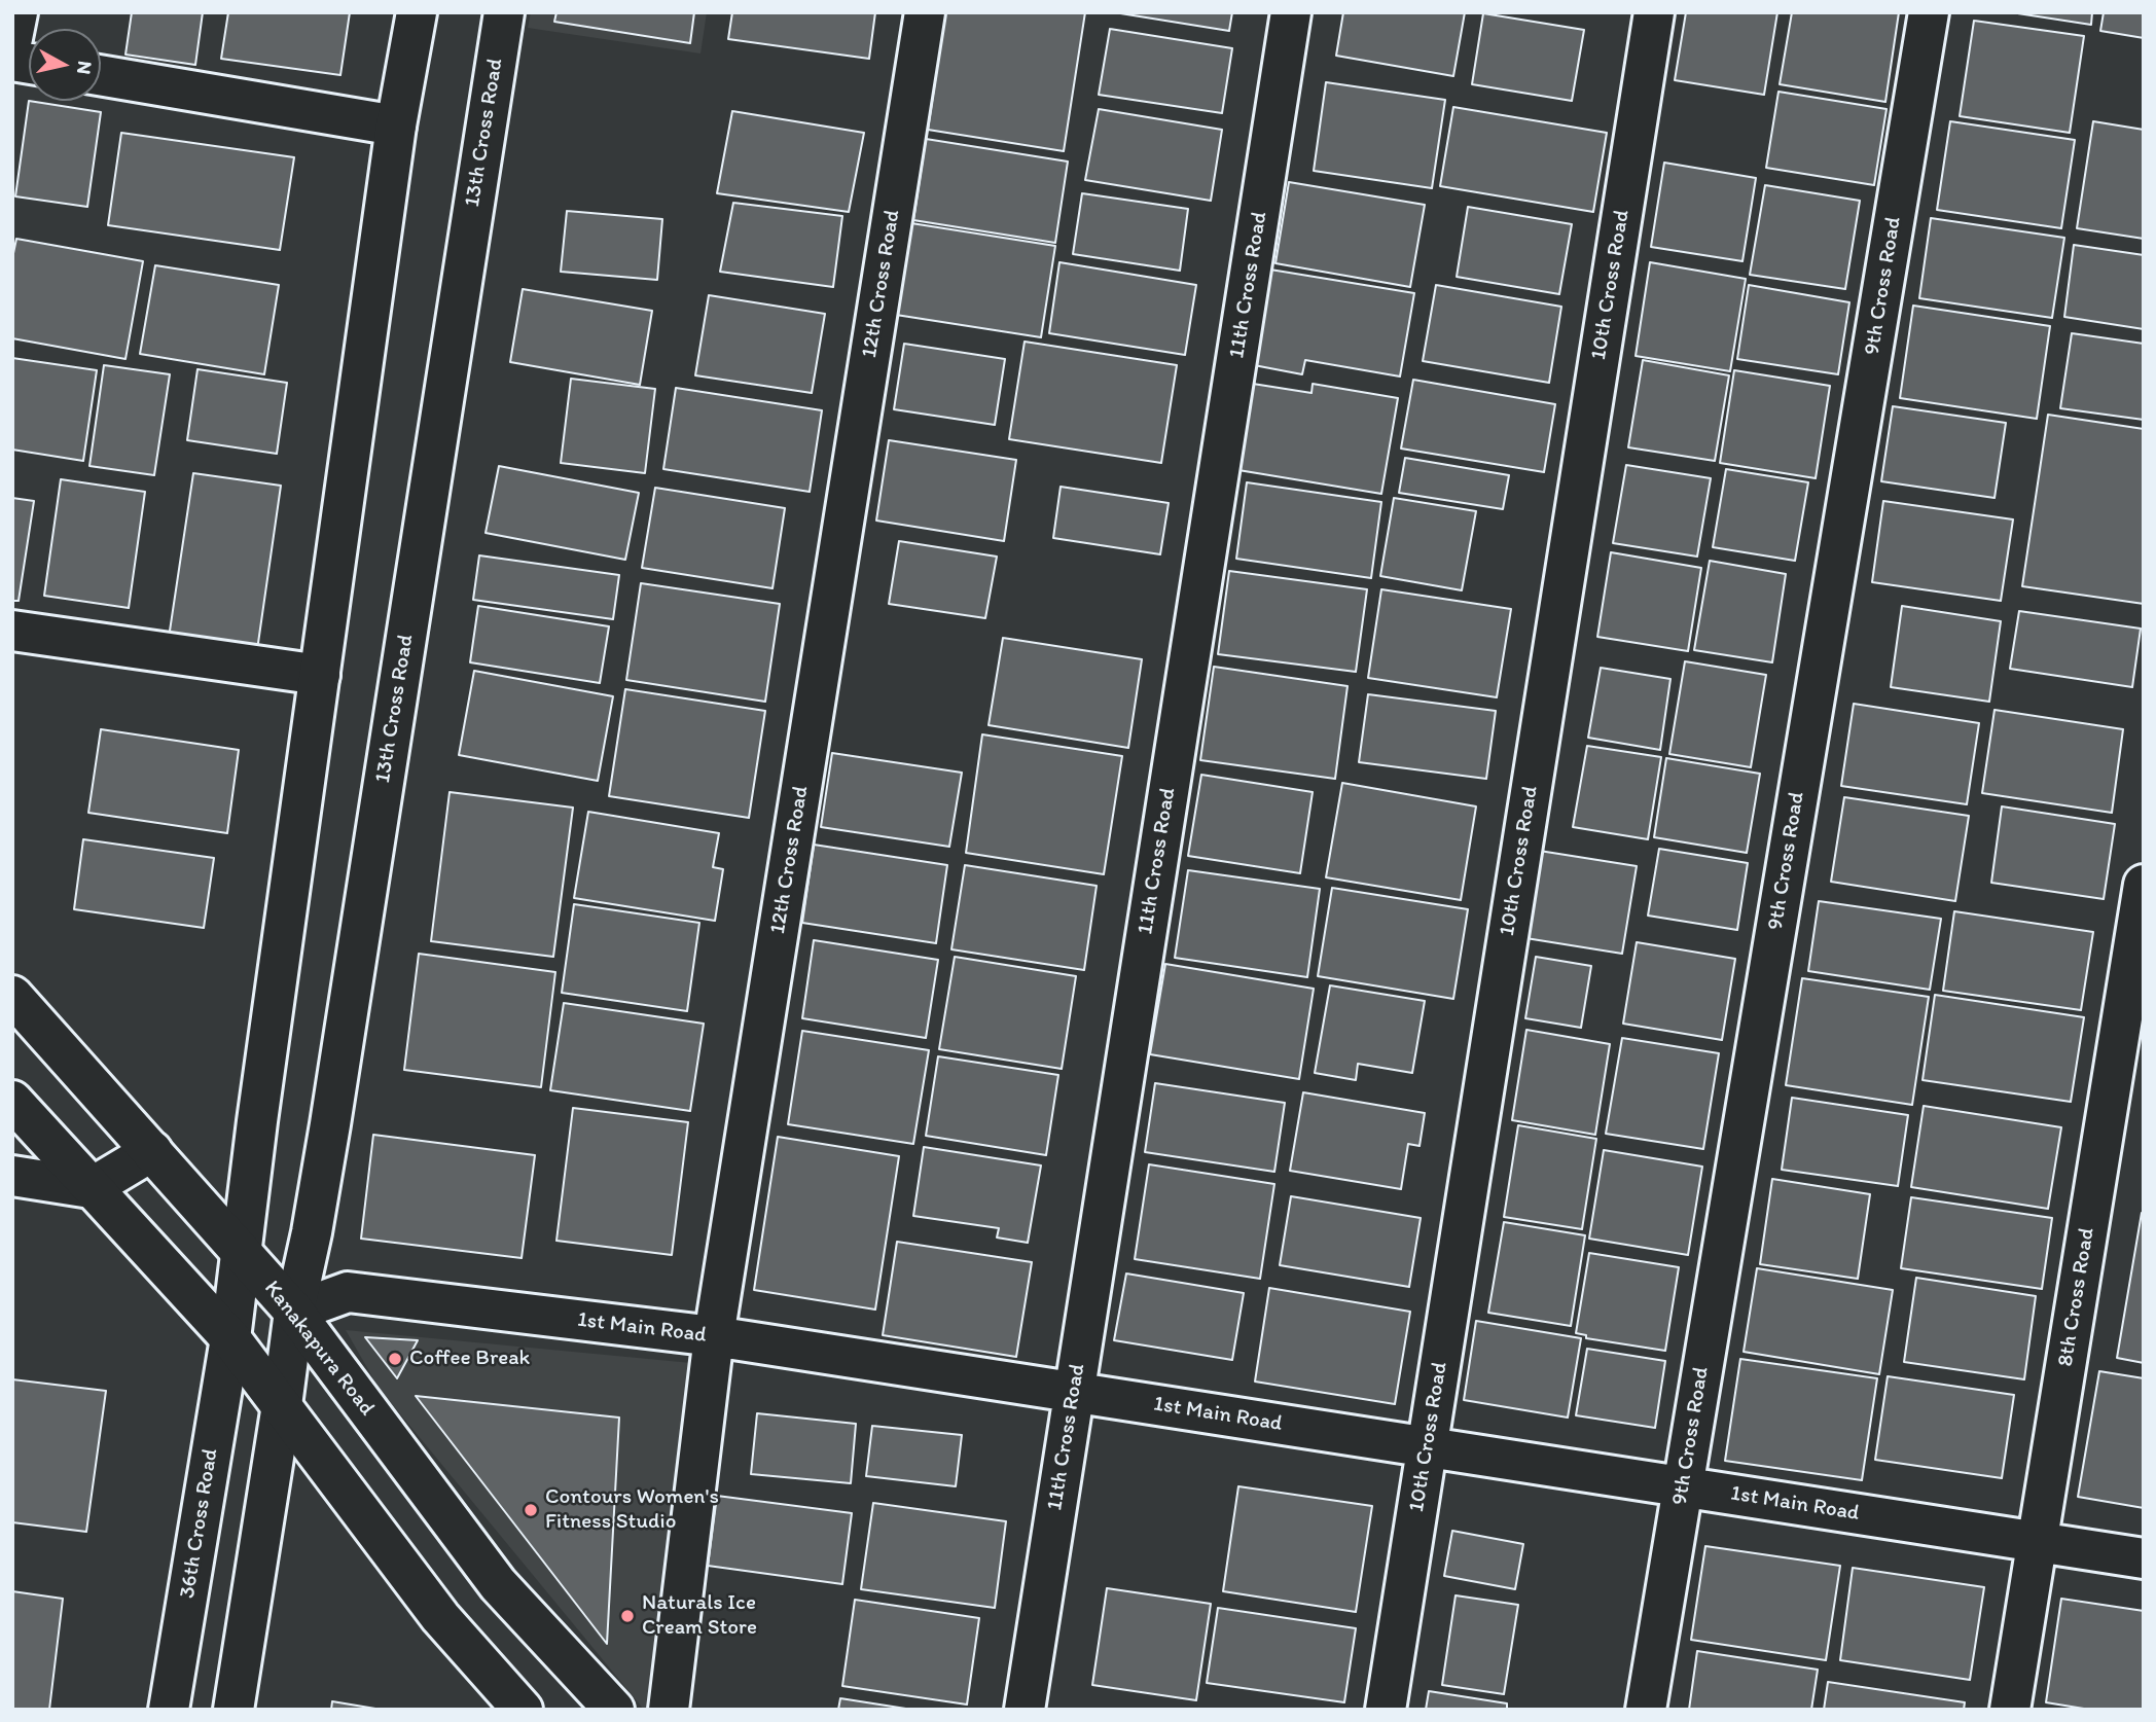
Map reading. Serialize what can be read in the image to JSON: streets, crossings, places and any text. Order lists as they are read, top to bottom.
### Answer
{
  "streets": {
    "street": [
      "13th Cross Road",
      "12th Cross Road",
      "11th Cross Road",
      "10th Cross Road",
      "9th Cross Road",
      "8th Cross Road",
      "1st Main Road",
      "Kanakapura Road",
      "36th Cross Road"
    ]
  },
  "crossings": [
    ["13th Cross Road", "1st Main Road"],
    ["13th Cross Road", "Kanakapura Road"],
    ["12th Cross Road", "1st Main Road"],
    ["11th Cross Road", "1st Main Road"],
    ["10th Cross Road", "1st Main Road"],
    ["9th Cross Road", "1st Main Road"],
    ["8th Cross Road", "1st Main Road"],
    ["1st Main Road", "Kanakapura Road"]
  ],
  "places": ["Coffee Break", "Contours Women's Fitness Studio", "Naturals Ice Cream Store"],
  "north": "right"
}
